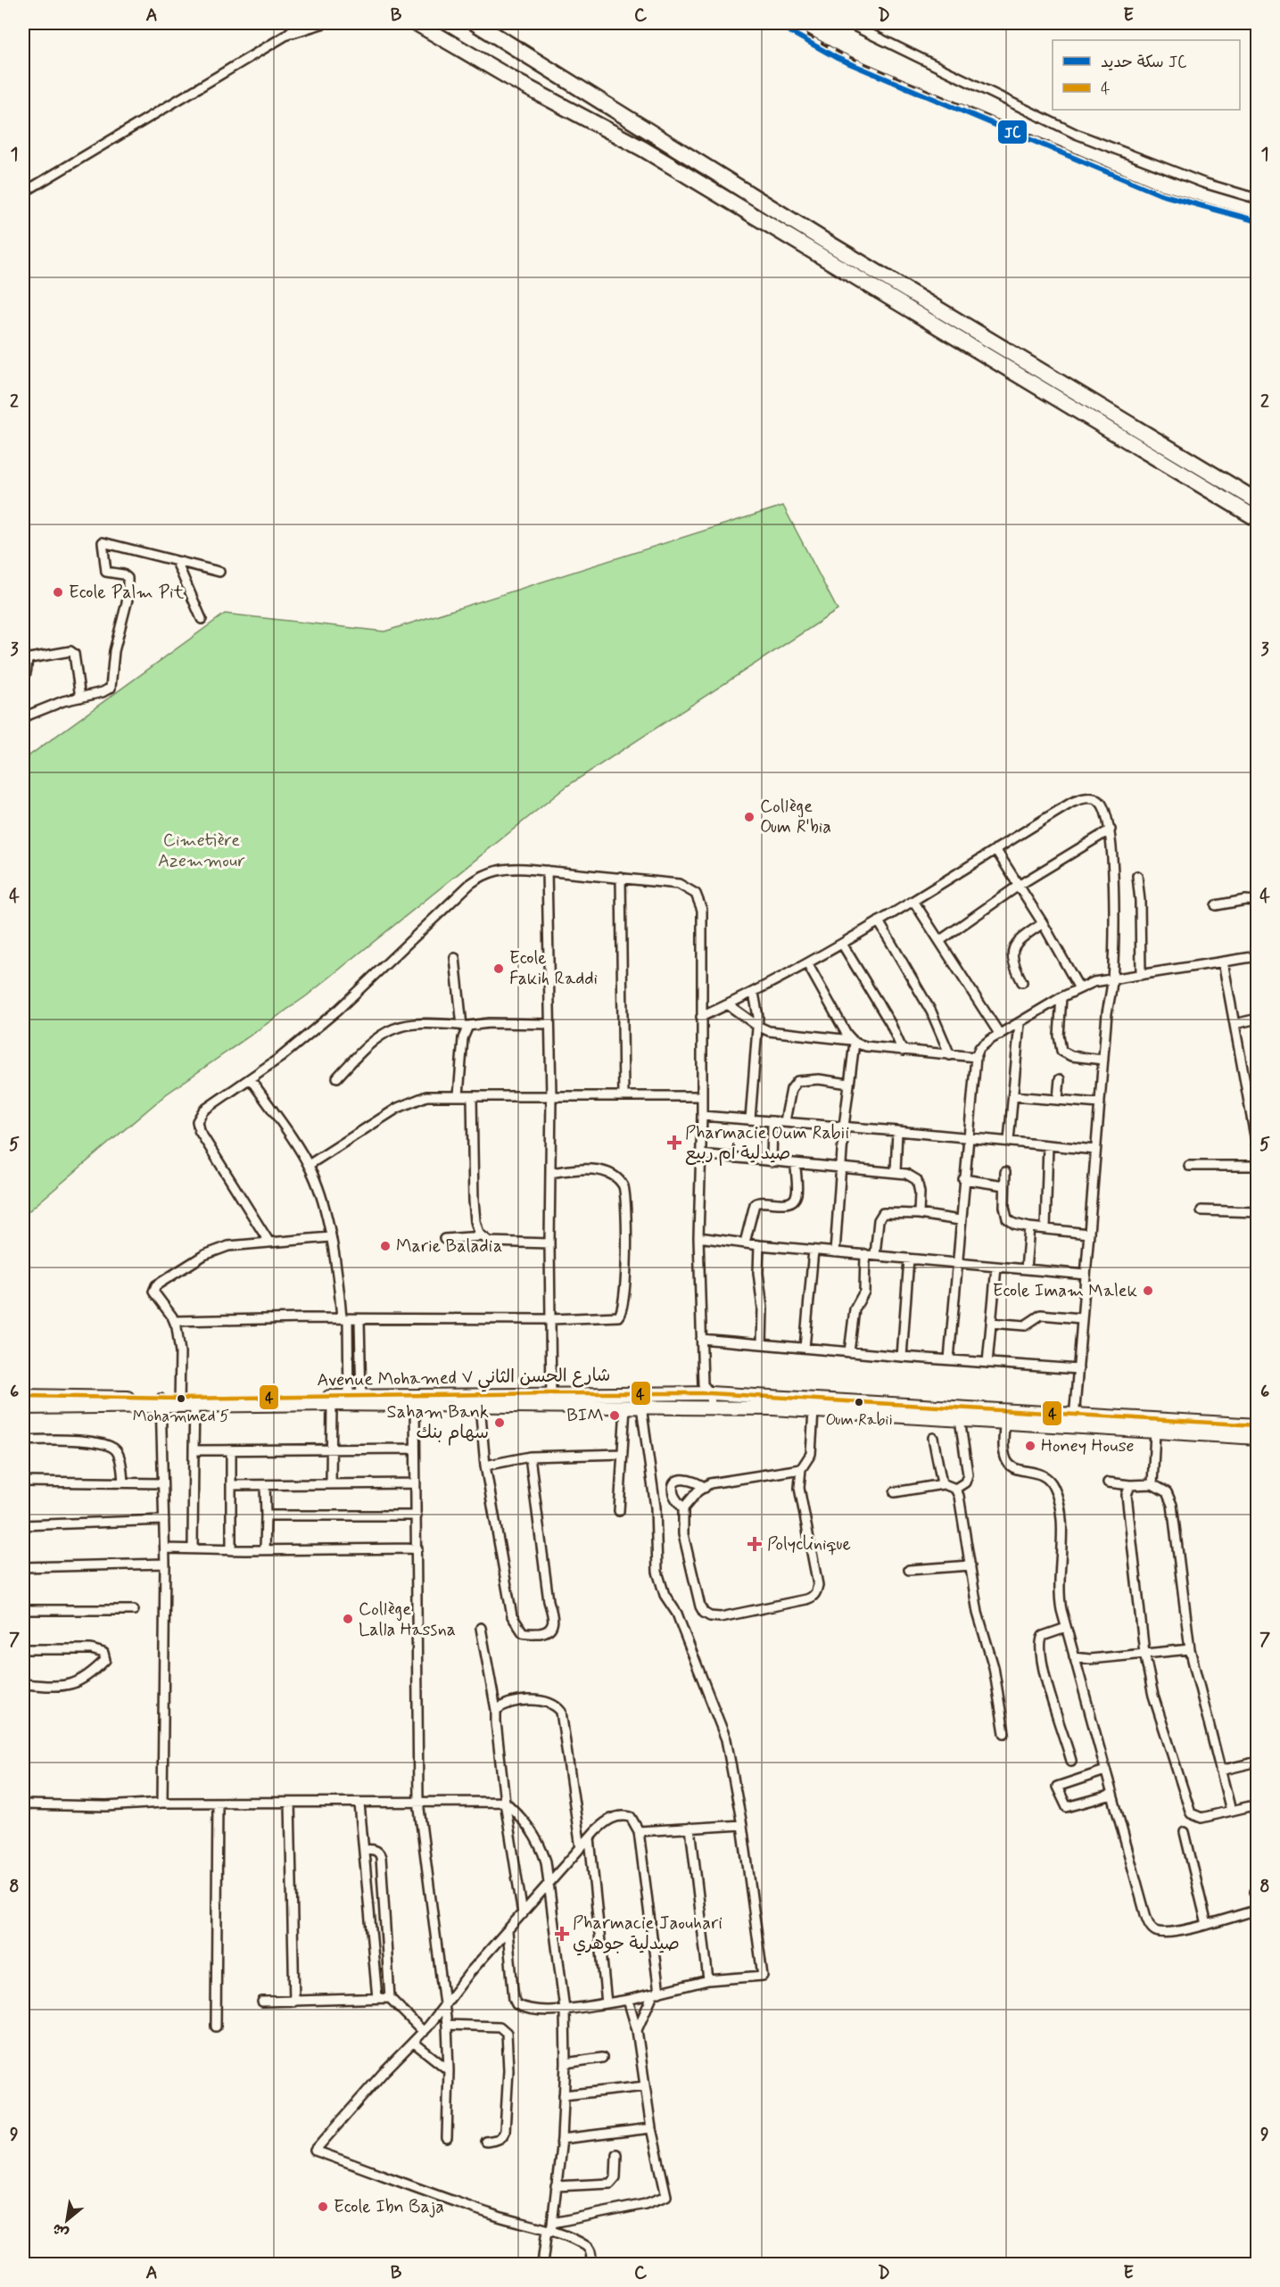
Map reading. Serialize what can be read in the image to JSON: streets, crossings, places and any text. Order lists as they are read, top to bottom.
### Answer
{
  "streets": {
    "main road": ["Avenue Mohamed V شارع الحسن الثاني"]
  },
  "parks": ["Cimetière Azemmour"],
  "places": {
    "other": [
      "Ecole Palm Pit",
      "Collège Oum R'bia",
      "Ecole Fakih Raddi",
      "Marie Baladia",
      "Ecole Imam Malek",
      "Mohammed 5",
      "Oum Rabii",
      "BIM",
      "Saham Bank سهام بنك",
      "Honey House",
      "Collège Lalla Hassna",
      "Ecole Ibn Baja"
    ],
    "health": ["Pharmacie Oum Rabii صيدلية أم ربيع", "Polyclinique", "Pharmacie Jaouhari صيدلية جوهري"]
  },
  "lines": ["rail line JC", "transit line 4"],
  "legend": ["سكة حديد JC", "4"],
  "north": "bottom left",
  "grid": {
    "columns": [
      "A",
      "B",
      "C",
      "D",
      "E"
    ],
    "rows": [
      "1",
      "2",
      "3",
      "4",
      "5",
      "6",
      "7",
      "8",
      "9"
    ]
  }
}
